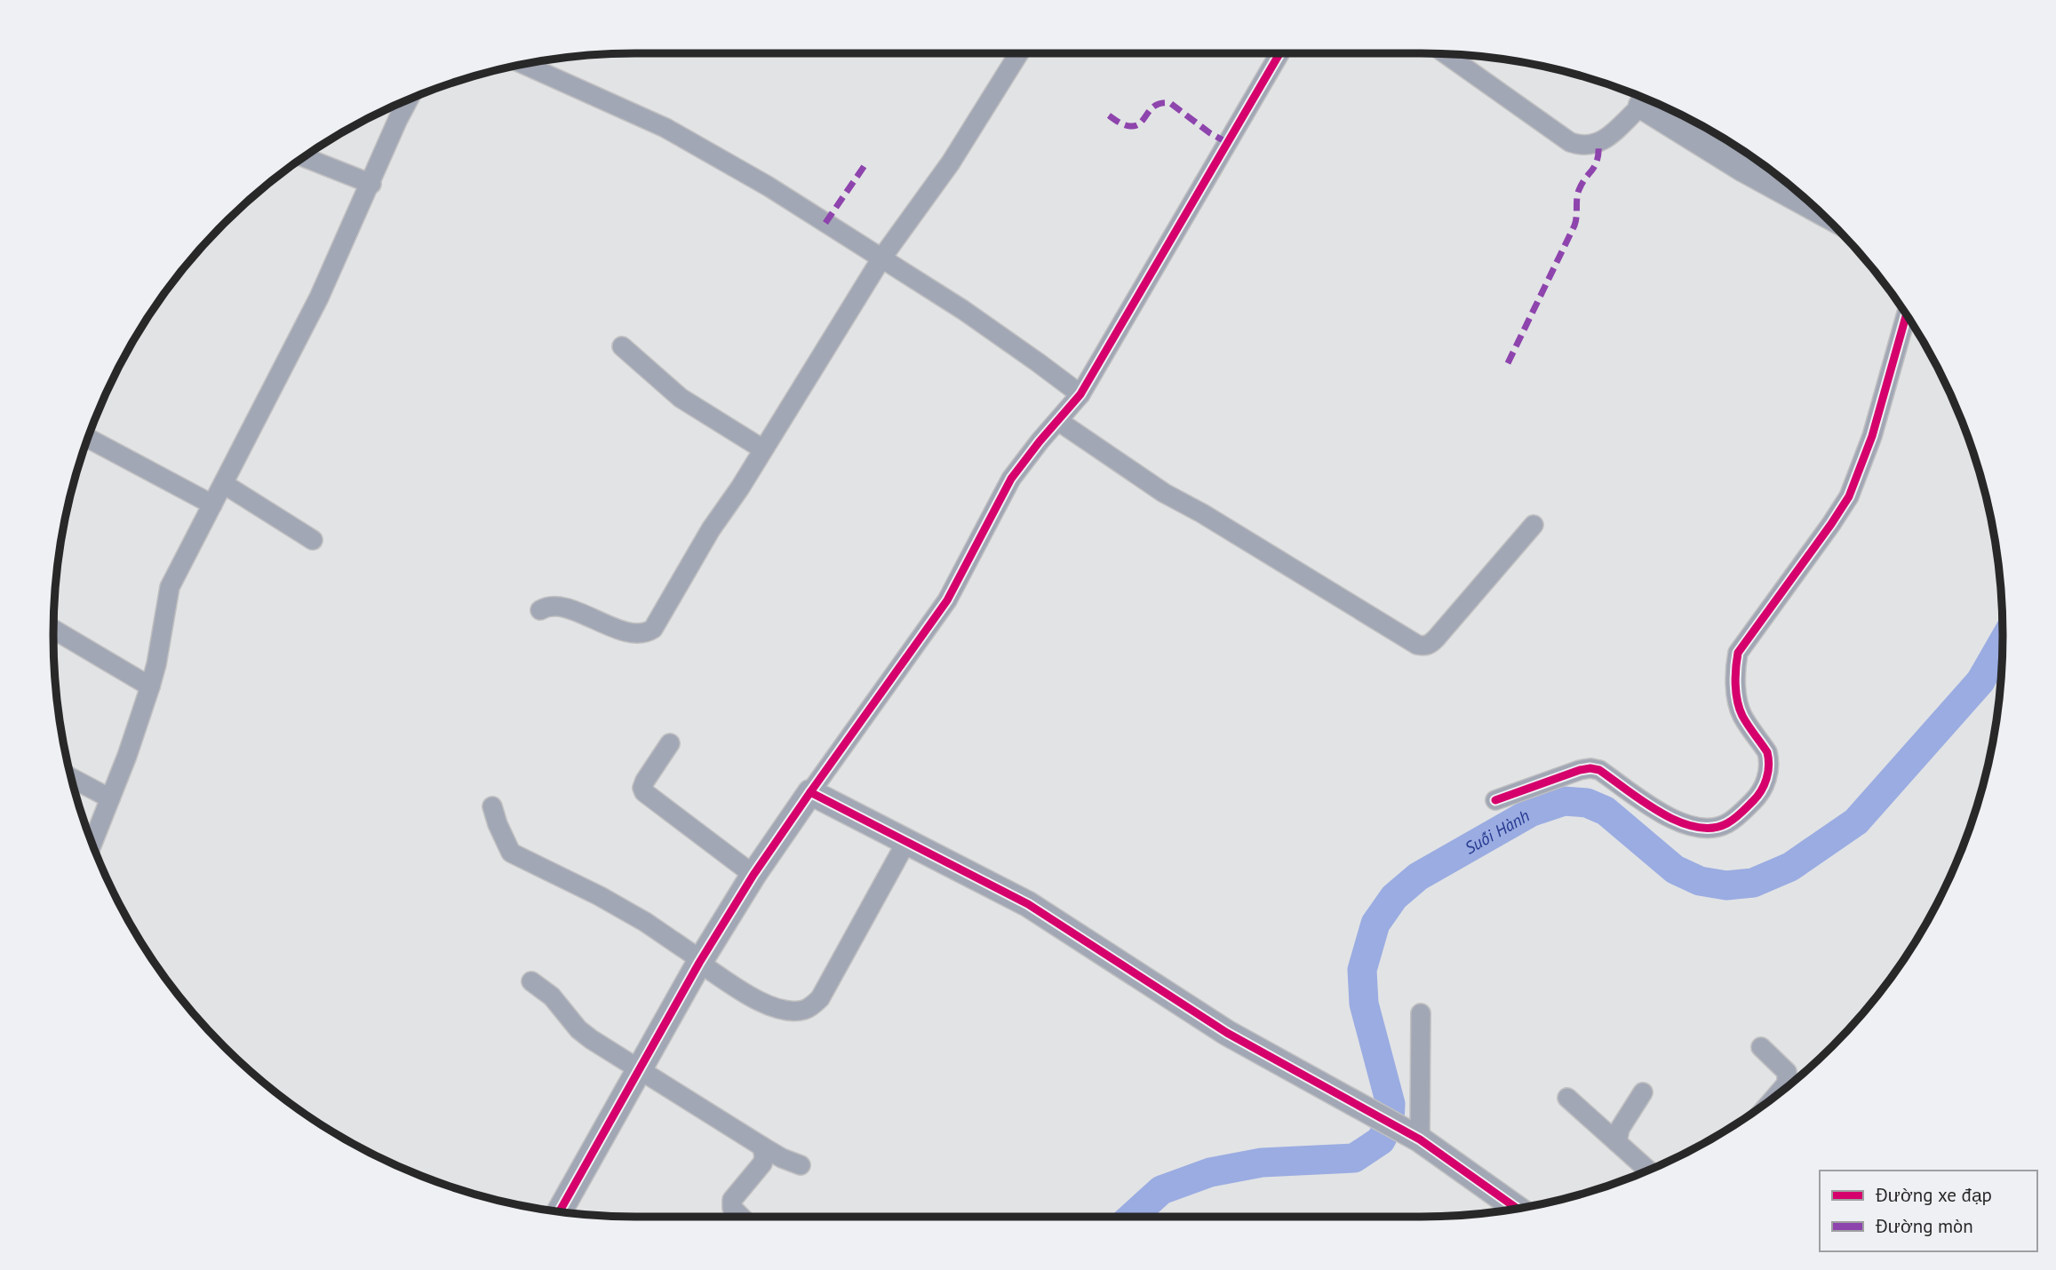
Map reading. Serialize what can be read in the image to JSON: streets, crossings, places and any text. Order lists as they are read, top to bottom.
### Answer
{
  "water": ["Suối Hành"],
  "legend": ["Đường xe đạp", "Đường mòn"]
}
